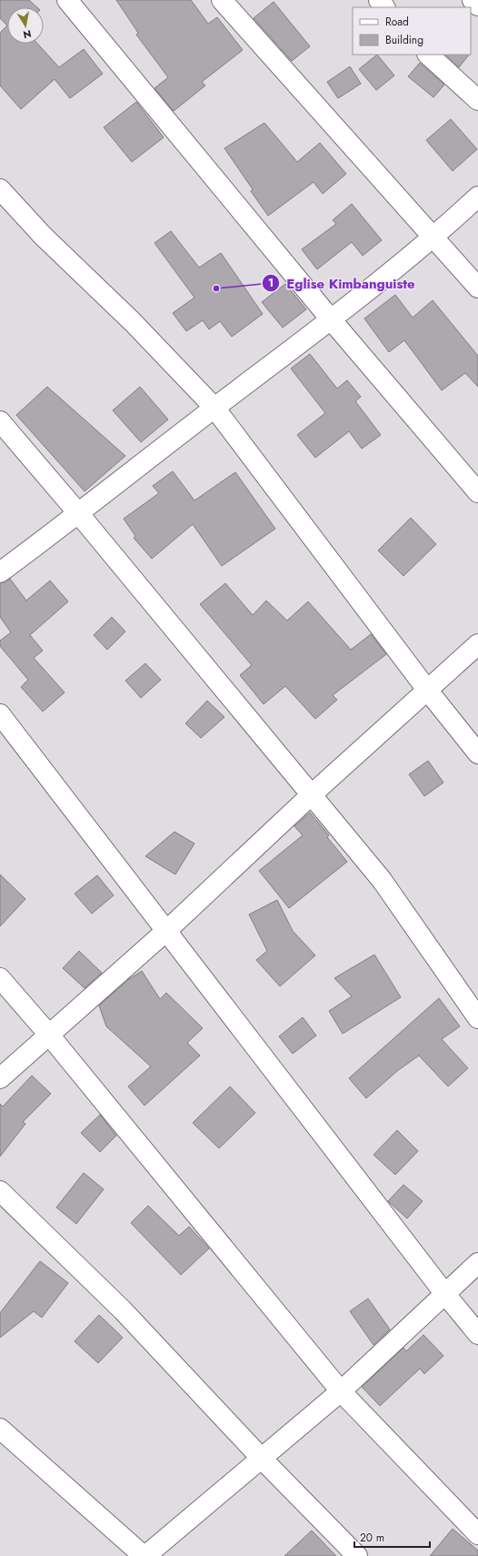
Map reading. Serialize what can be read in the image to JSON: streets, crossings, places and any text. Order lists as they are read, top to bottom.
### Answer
{
  "places": ["Eglise Kimbanguiste"],
  "legend": ["Road", "Building"],
  "scale_bar": "20 m",
  "north": "bottom"
}
